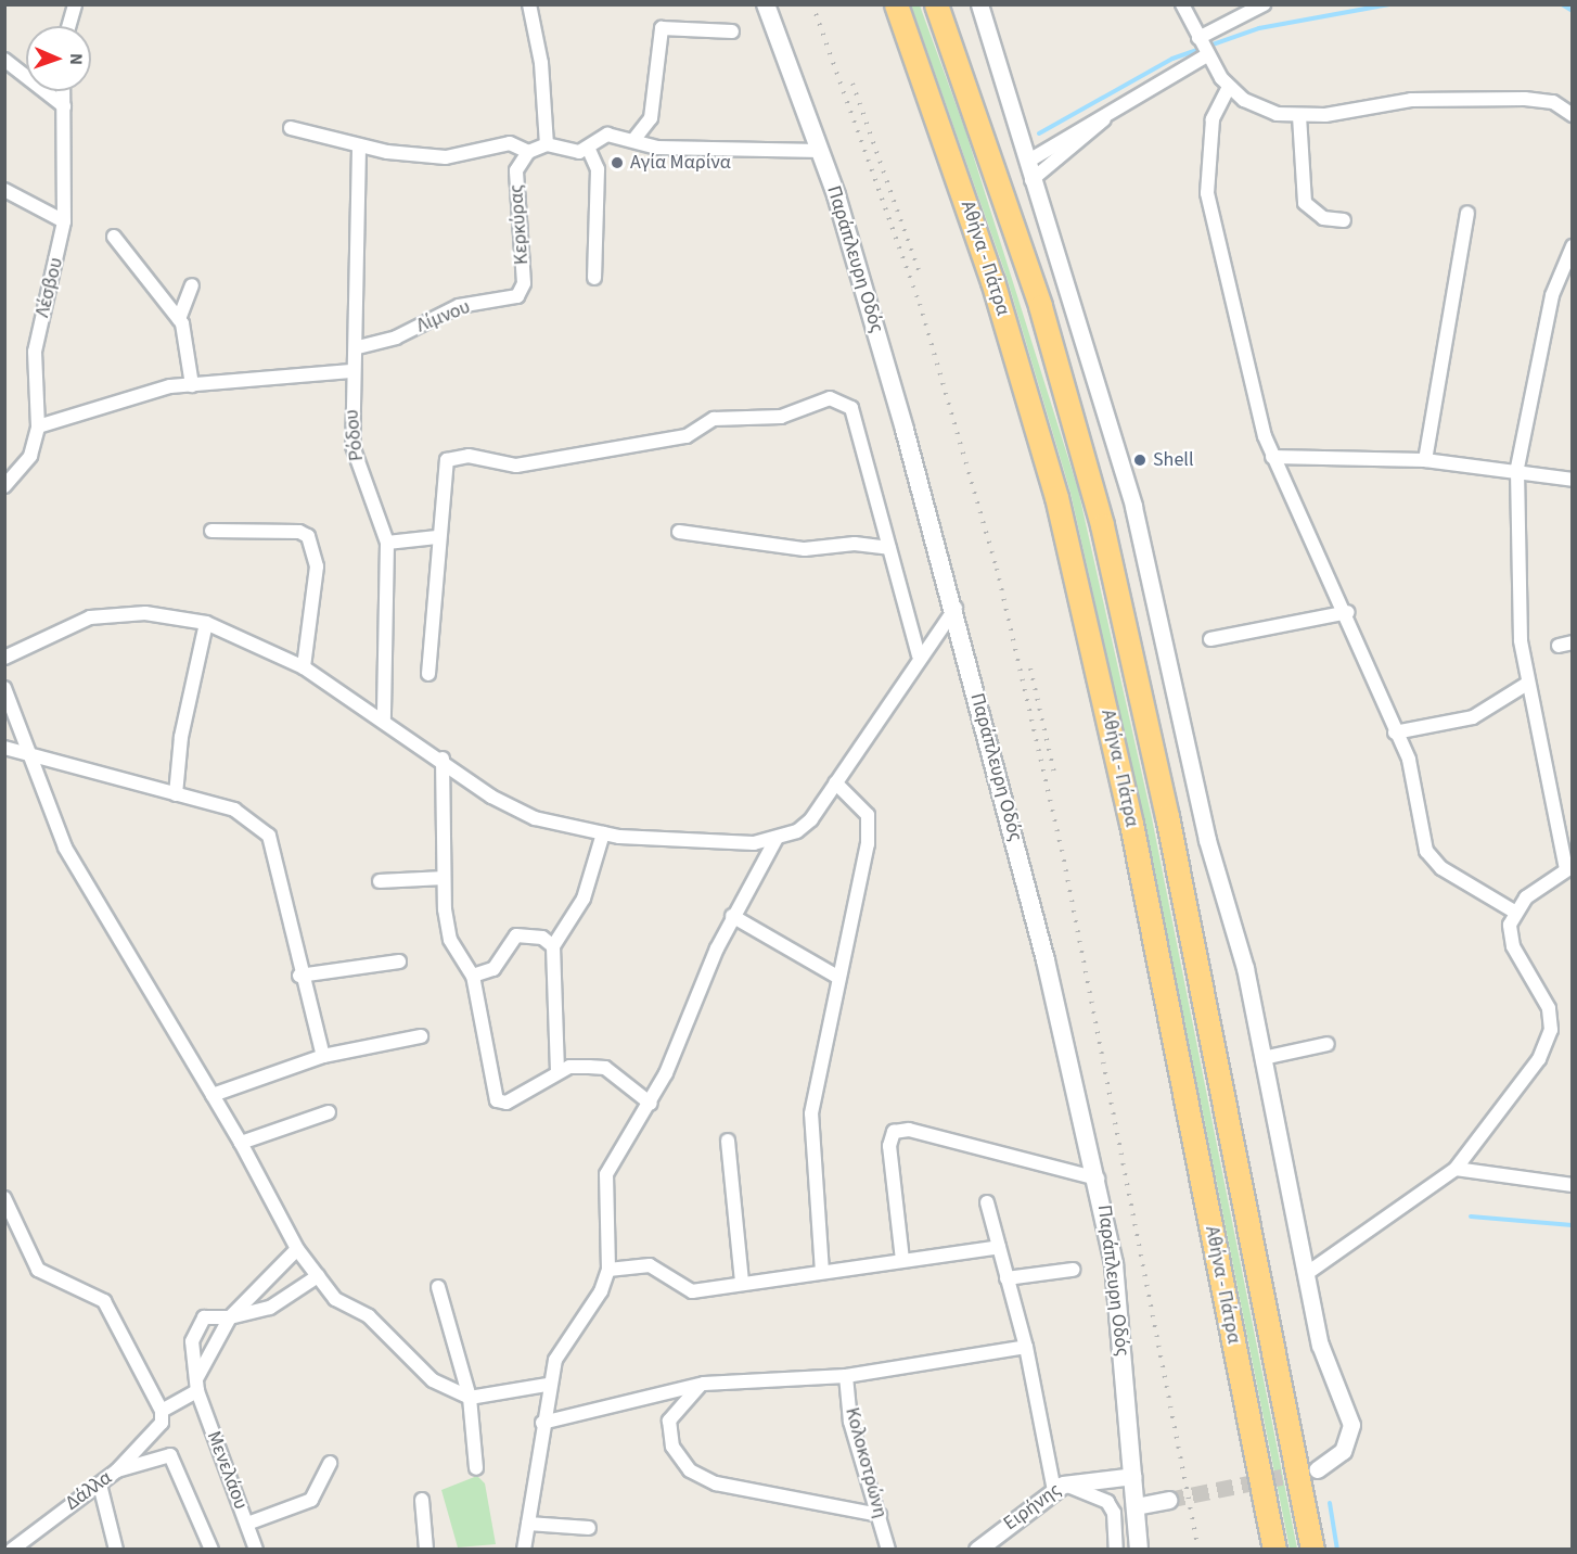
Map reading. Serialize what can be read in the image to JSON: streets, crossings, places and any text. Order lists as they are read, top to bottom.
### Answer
{
  "streets": {
    "highway": ["Αθήνα - Πάτρα"],
    "main road": ["Παράπλευρη Οδός"],
    "street": [
      "Κερκύρας",
      "Λέσβου",
      "Λίμνου",
      "Ρόδου",
      "Κολοκοτρώνη",
      "Μενελάου",
      "Δάλλα",
      "Ειρήνης"
    ]
  },
  "crossings": [
    ["Κερκύρας", "Λίμνου"],
    ["Παράπλευρη Οδός", "Ειρήνης"],
    ["Λίμνου", "Ρόδου"]
  ],
  "places": ["Αγία Μαρίνα", "Shell"],
  "north": "right"
}
